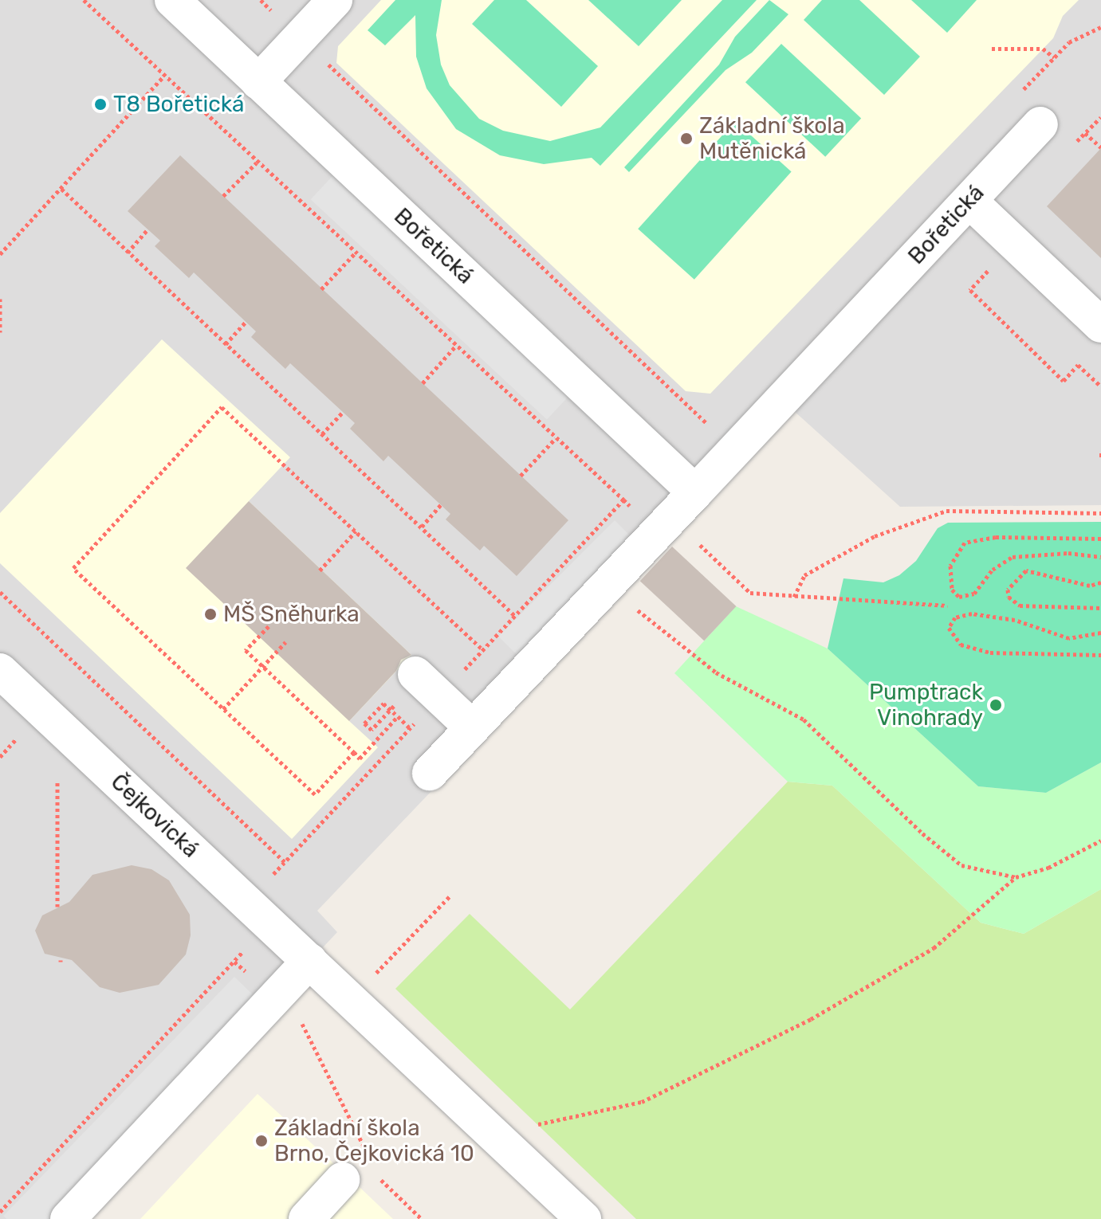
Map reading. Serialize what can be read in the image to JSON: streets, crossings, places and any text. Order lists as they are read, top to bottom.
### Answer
{
  "streets": {
    "street": ["Bořetická", "Čejkovická"]
  },
  "places": [
    "T8 Bořetická",
    "Základní škola Mutěnická",
    "MŠ Sněhurka",
    "Pumptrack Vinohrady",
    "Základní škola Brno, Čejkovická 10"
  ]
}
